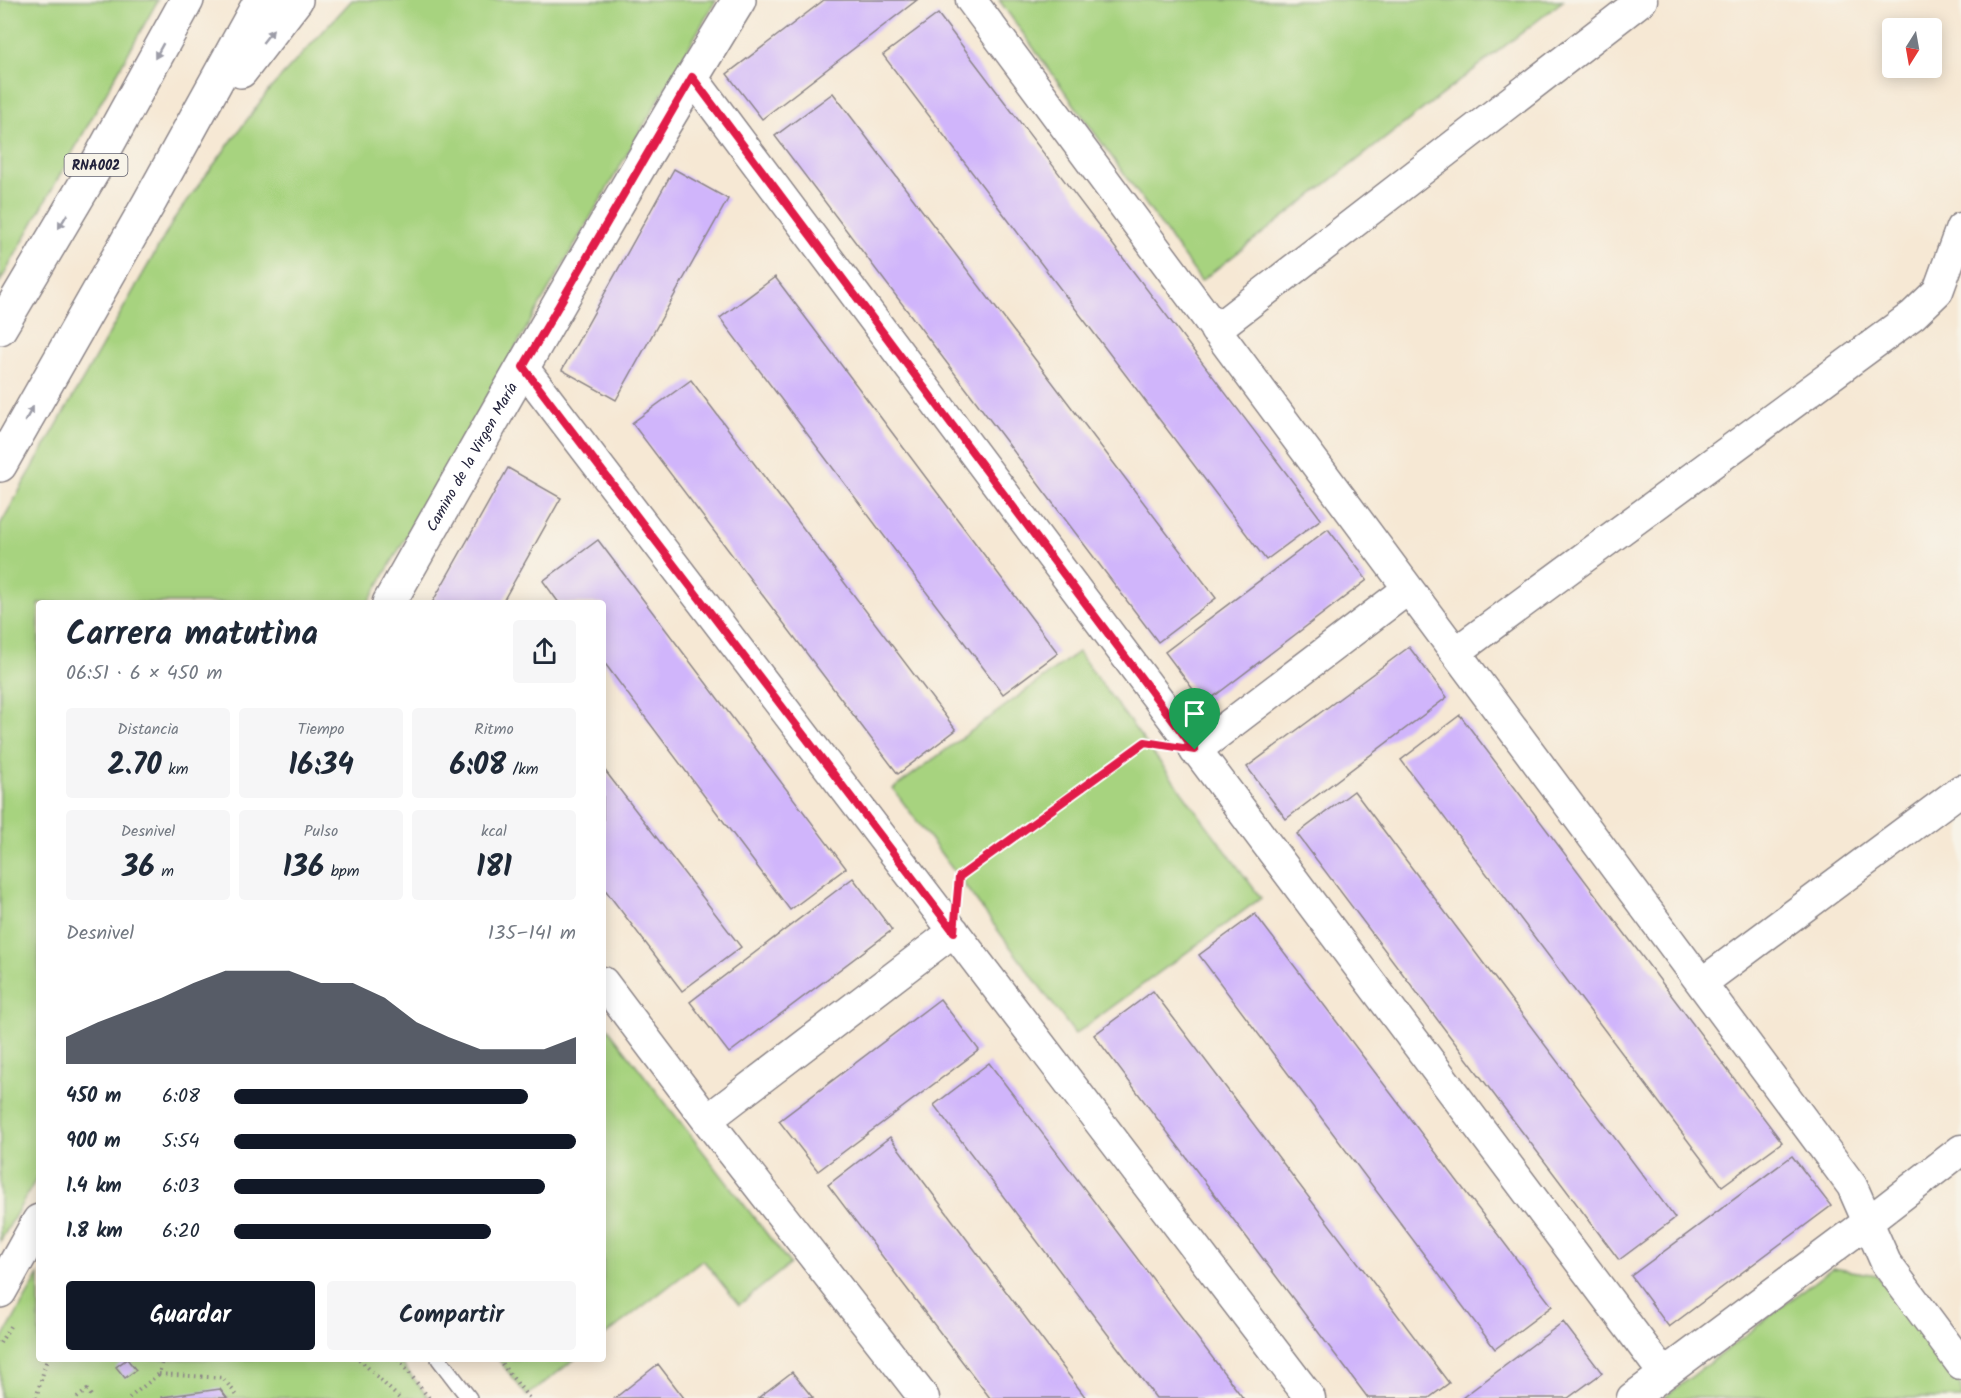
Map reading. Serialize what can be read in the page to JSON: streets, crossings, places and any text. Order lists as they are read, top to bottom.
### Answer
{
  "streets": {
    "main road": ["RNA002", "Camino de la Virgen María"]
  },
  "north": "bottom",
  "page": {
    "heading": ["Carrera matutina", "06:51 · 6 × 450 m"],
    "stats": [
      ["Distancia", "2.70 km"],
      ["Tiempo", "16:34"],
      ["Ritmo", "6:08 /km"],
      ["Desnivel", "36 m"],
      ["Pulso", "136 bpm"],
      ["kcal", "181"]
    ],
    "chart": ["Desnivel", "135–141 m"],
    "list": [
      {
        "name": "450 m",
        "note": "6:08"
      },
      {
        "name": "900 m",
        "note": "5:54"
      },
      {
        "name": "1.4 km",
        "note": "6:03"
      },
      {
        "name": "1.8 km",
        "note": "6:20"
      }
    ],
    "buttons": ["Guardar", "Compartir"]
  }
}
